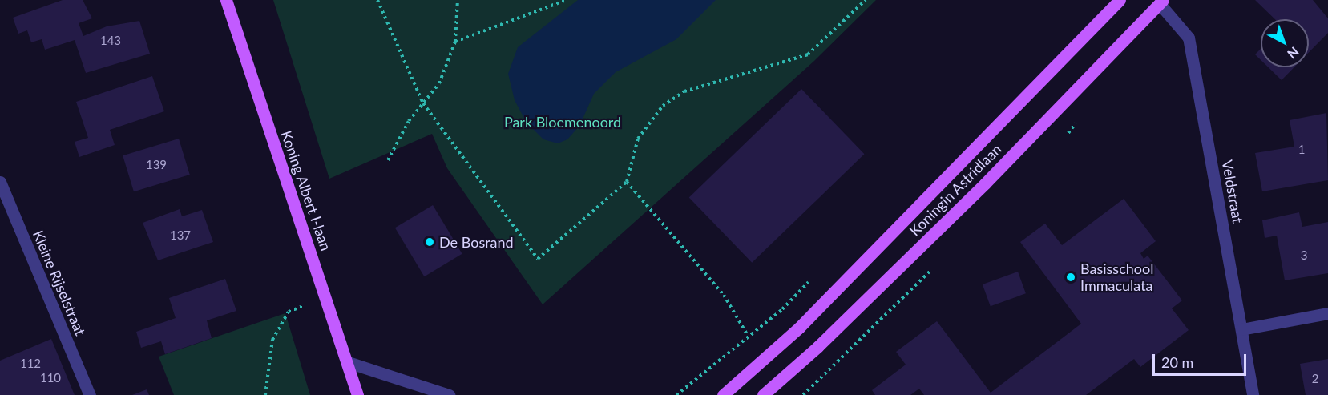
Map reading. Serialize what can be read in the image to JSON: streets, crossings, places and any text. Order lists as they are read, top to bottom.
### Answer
{
  "streets": {
    "main road": ["Koningin Astridlaan", "Koning Albert I-laan"],
    "street": ["Veldstraat", "Kleine Rijselstraat"]
  },
  "crossings": [
    ["Koningin Astridlaan", "Veldstraat"]
  ],
  "parks": ["Park Bloemenoord"],
  "places": ["De Bosrand", "Basisschool Immaculata"],
  "house_numbers": [
    "143",
    "1",
    "139",
    "137",
    "3",
    "112",
    "110",
    "2"
  ],
  "scale_bar": "20 m",
  "north": "bottom right"
}
